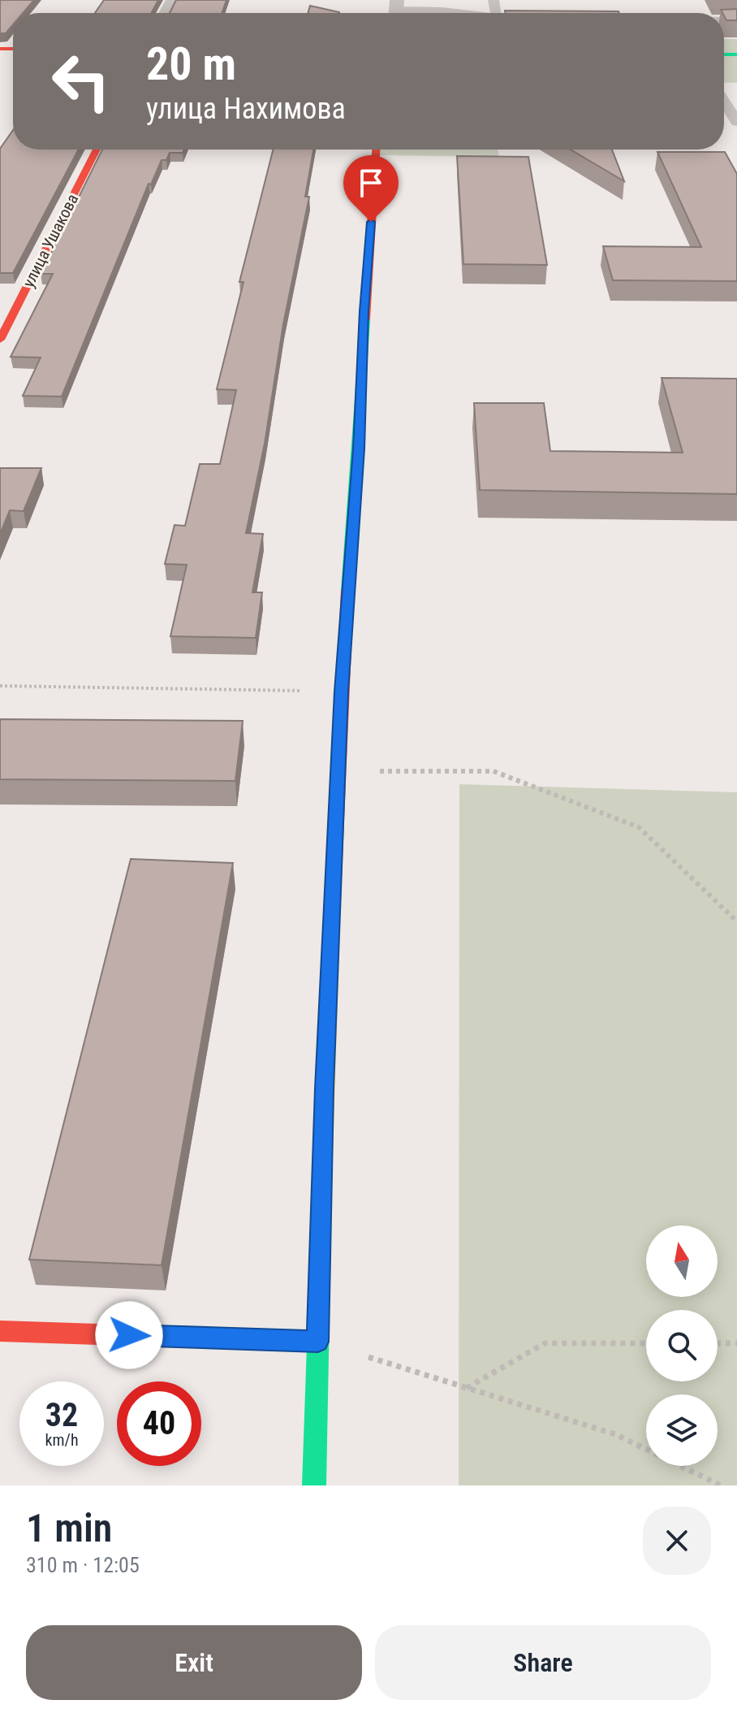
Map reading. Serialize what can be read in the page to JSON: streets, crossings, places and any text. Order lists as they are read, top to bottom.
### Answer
{
  "streets": {
    "street": ["улица Ушакова"]
  },
  "north": "top",
  "page": {
    "turn": ["20 m", "улица Нахимова"],
    "speed": "32 km/h",
    "limit": "40",
    "heading": ["1 min", "310 m · 12:05"],
    "buttons": ["Exit", "Share"]
  }
}
